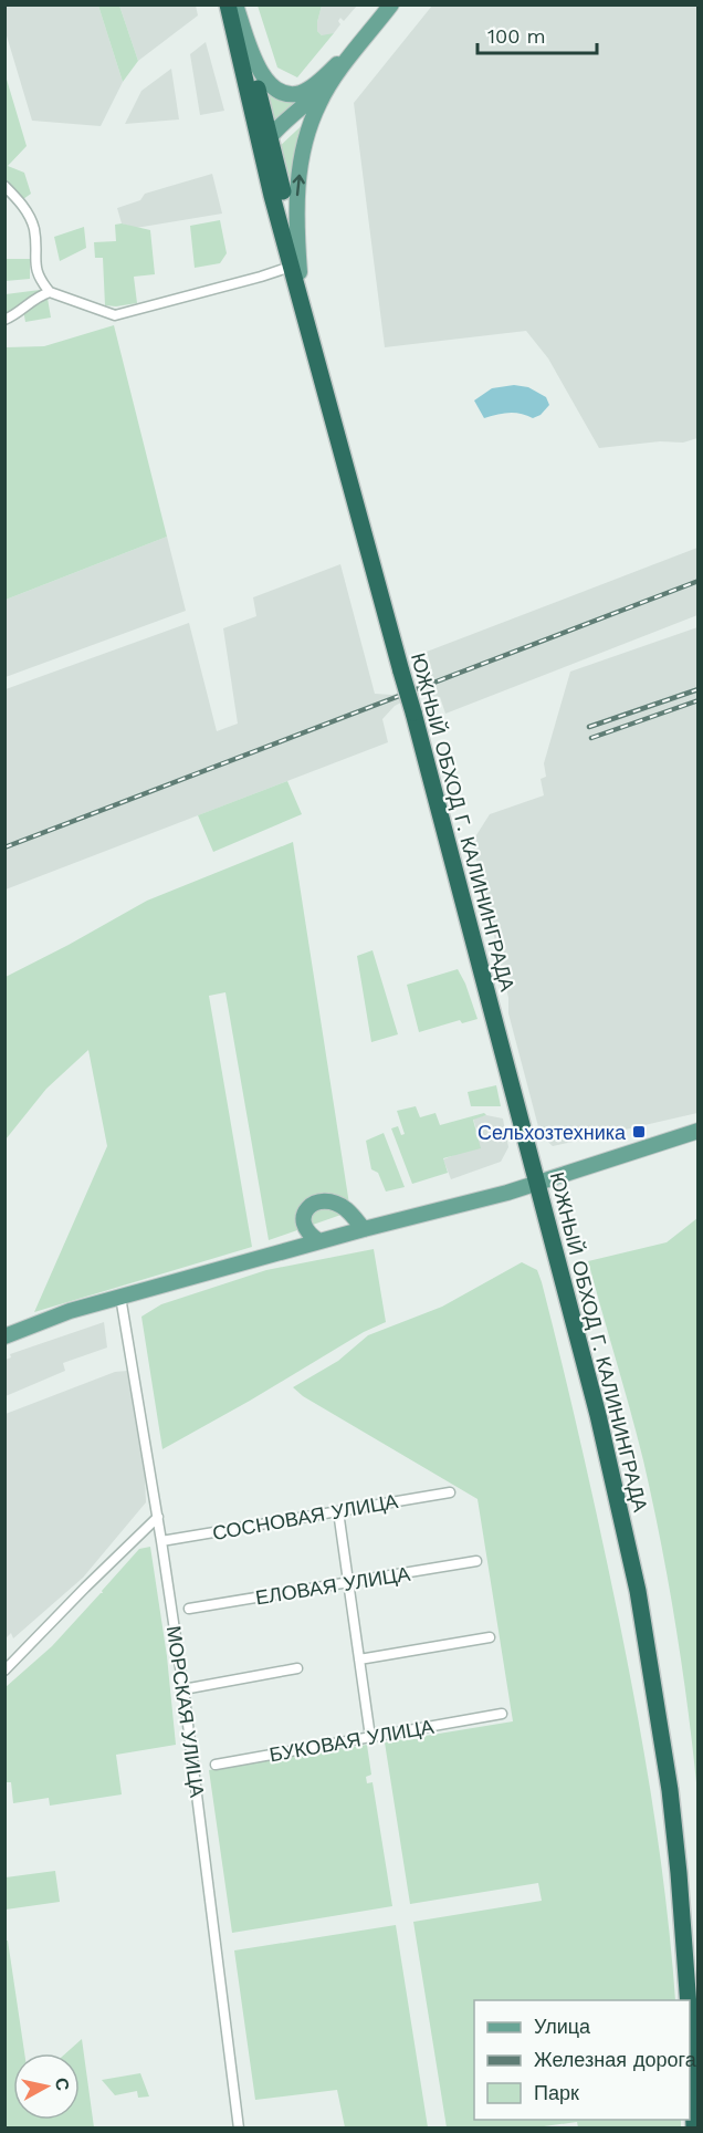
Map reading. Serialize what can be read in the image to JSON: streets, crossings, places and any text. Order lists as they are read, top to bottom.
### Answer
{
  "streets": {
    "highway": ["ЮЖНЫЙ ОБХОД Г. КАЛИНИНГРАДА"],
    "street": [
      "СОСНОВАЯ УЛИЦА",
      "ЕЛОВАЯ УЛИЦА",
      "МОРСКАЯ УЛИЦА",
      "БУКОВАЯ УЛИЦА"
    ]
  },
  "crossings": [
    ["СОСНОВАЯ УЛИЦА", "МОРСКАЯ УЛИЦА"]
  ],
  "places": {
    "transit": ["Сельхозтехника"]
  },
  "legend": ["Улица", "Железная дорога", "Парк"],
  "scale_bar": "100 m",
  "north": "right"
}
